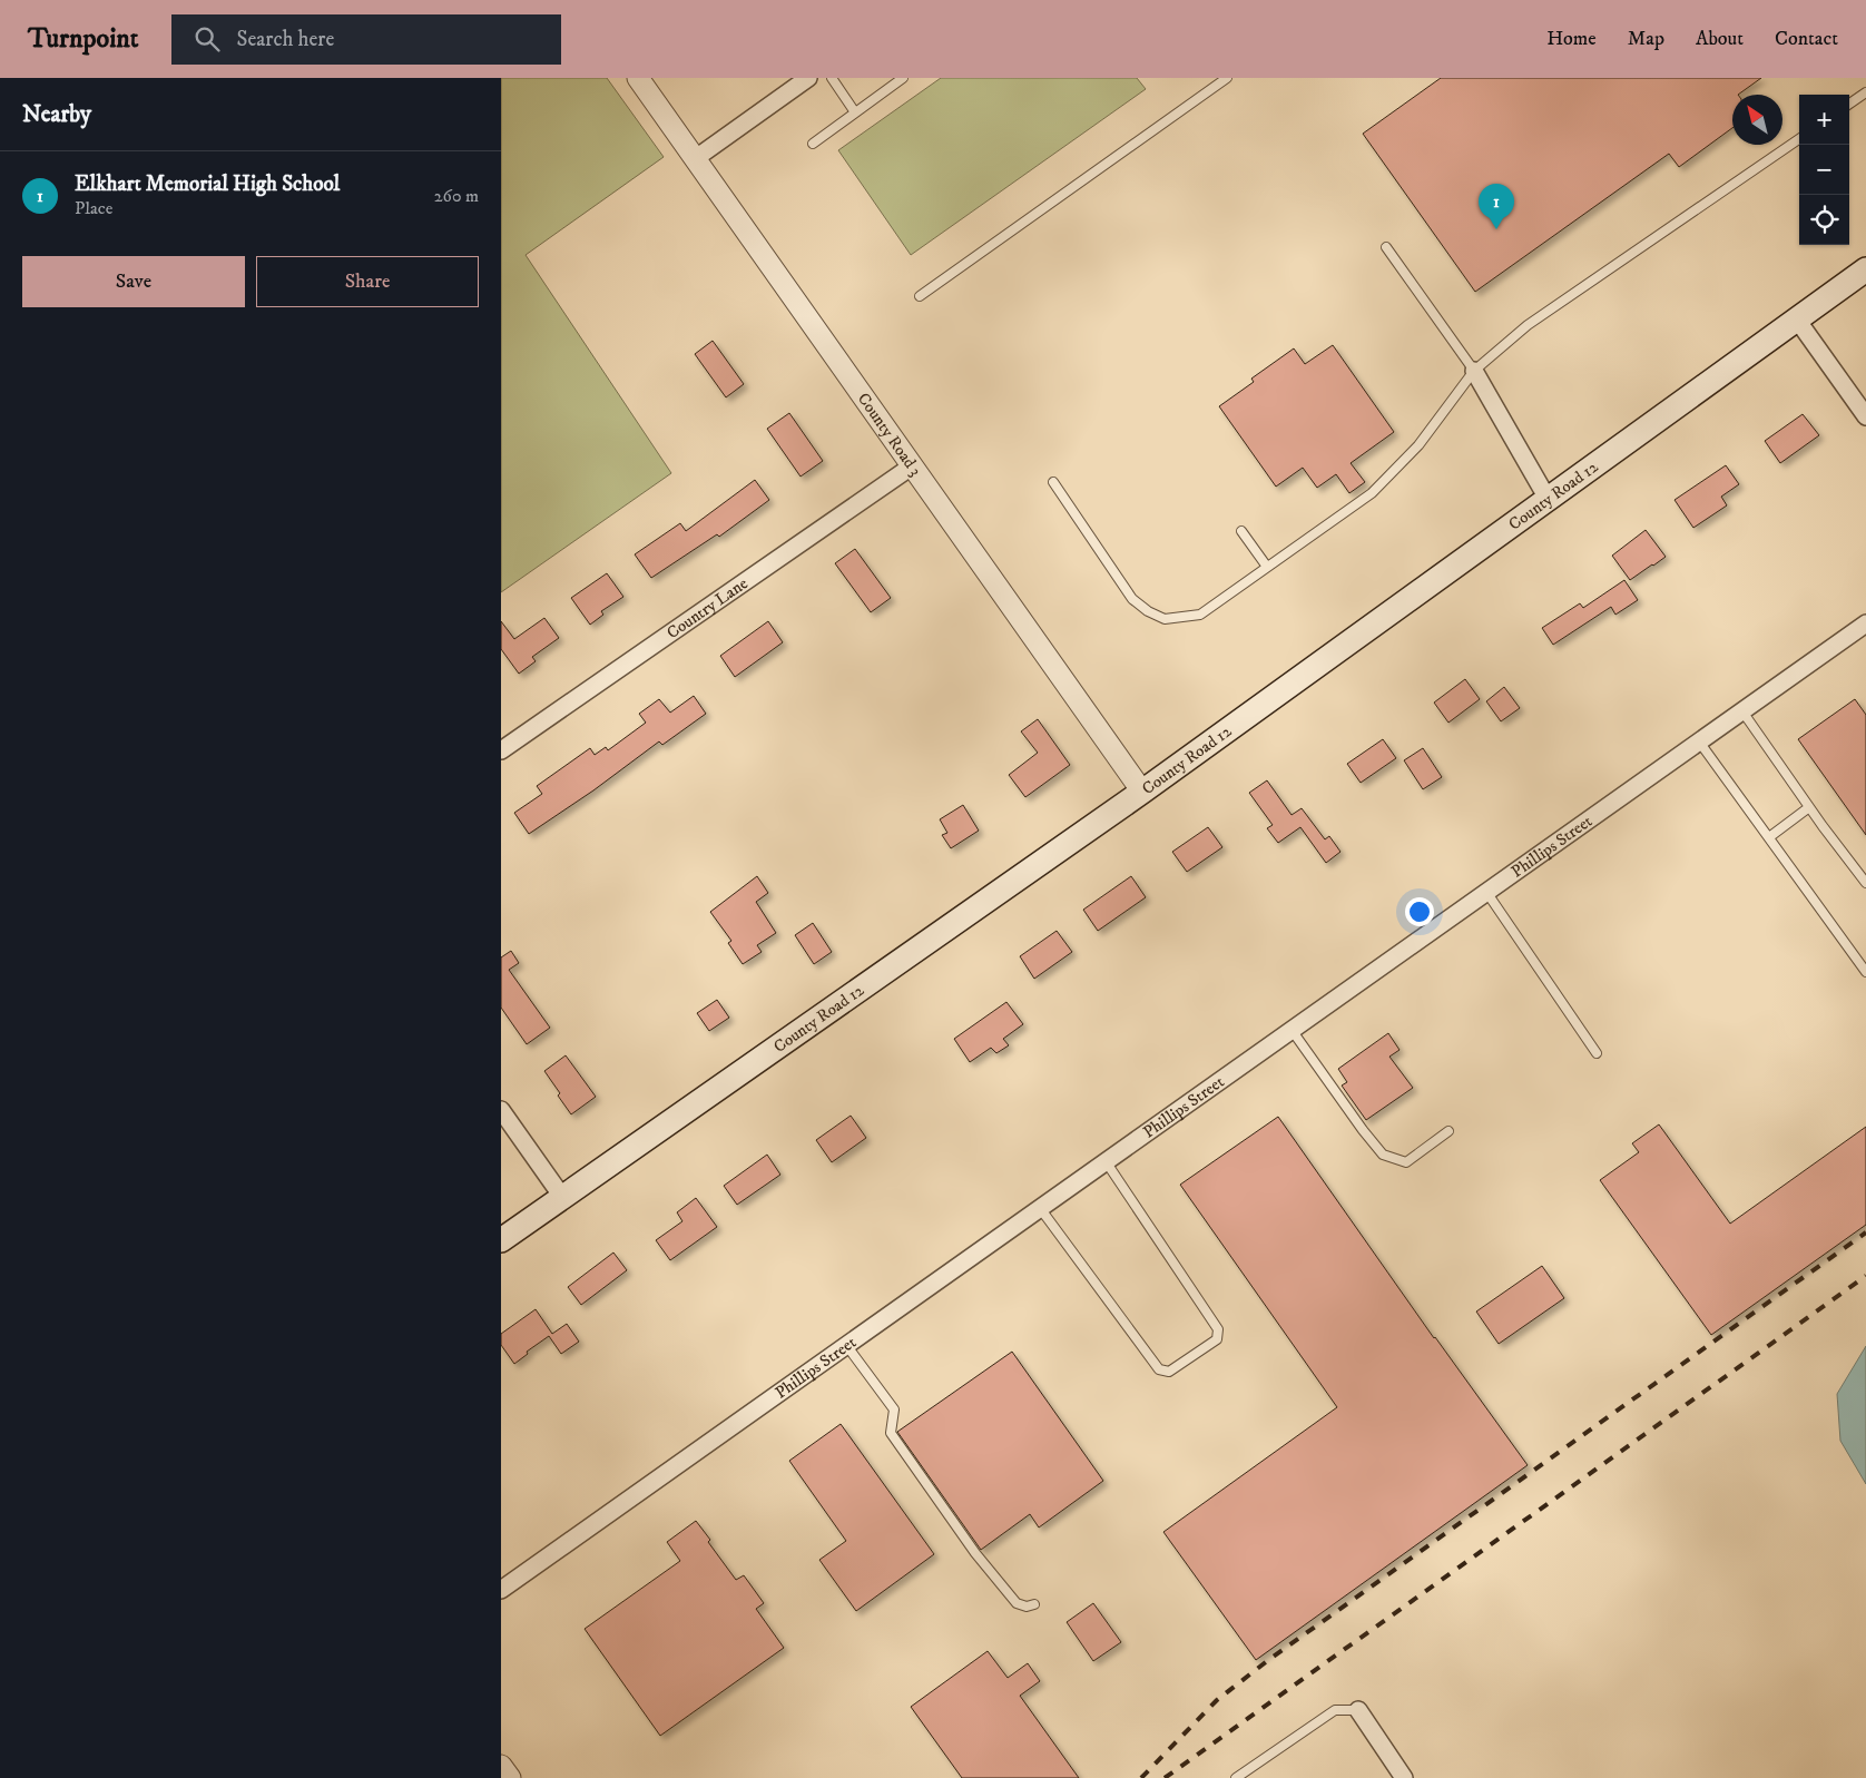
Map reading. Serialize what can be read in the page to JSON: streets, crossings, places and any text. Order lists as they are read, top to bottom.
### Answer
{
  "streets": {
    "main road": ["County Road 12"],
    "street": ["County Road 3", "Country Lane", "Phillips Street"]
  },
  "crossings": [
    ["County Road 3", "County Road 12"],
    ["County Road 3", "Country Lane"]
  ],
  "north": "top left",
  "page": {
    "header": "Turnpoint",
    "search": "Search here",
    "nav": [
      "Home",
      "Map",
      "About",
      "Contact"
    ],
    "heading": "Nearby",
    "map_buttons": ["+", "−"],
    "list": [
      {
        "mark": "1",
        "name": "Elkhart Memorial High School",
        "note": "Place",
        "value": "260 m"
      }
    ],
    "pins": "1",
    "buttons": ["Save", "Share"]
  }
}
